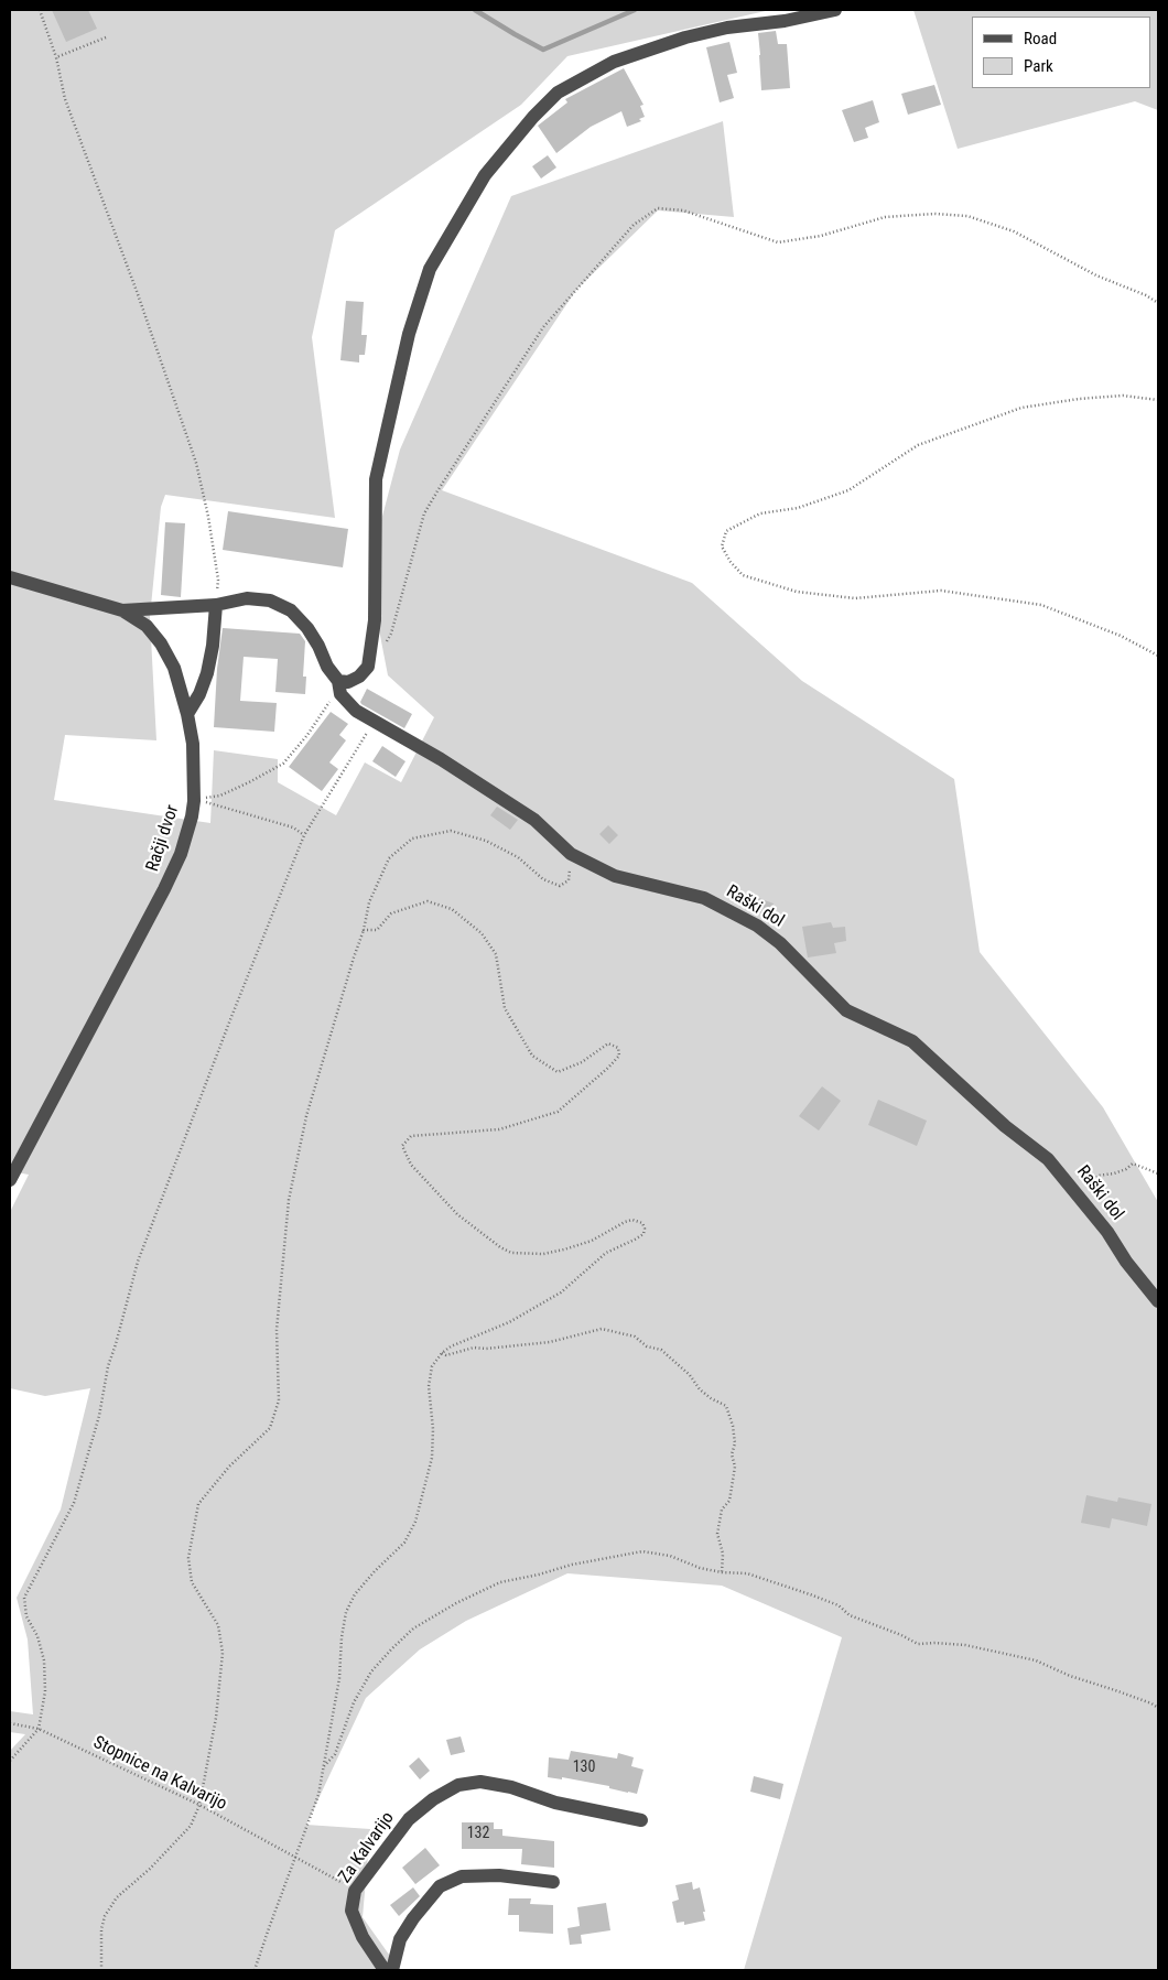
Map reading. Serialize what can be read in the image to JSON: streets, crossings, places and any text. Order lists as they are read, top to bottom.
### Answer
{
  "streets": {
    "street": ["Račji dvor", "Raški dol", "Za Kalvarijo"],
    "path": ["Stopnice na Kalvarijo"]
  },
  "crossings": [
    ["Račji dvor", "Raški dol"],
    ["Stopnice na Kalvarijo", "Za Kalvarijo"]
  ],
  "house_numbers": ["130", "132"],
  "legend": ["Road", "Park"]
}
